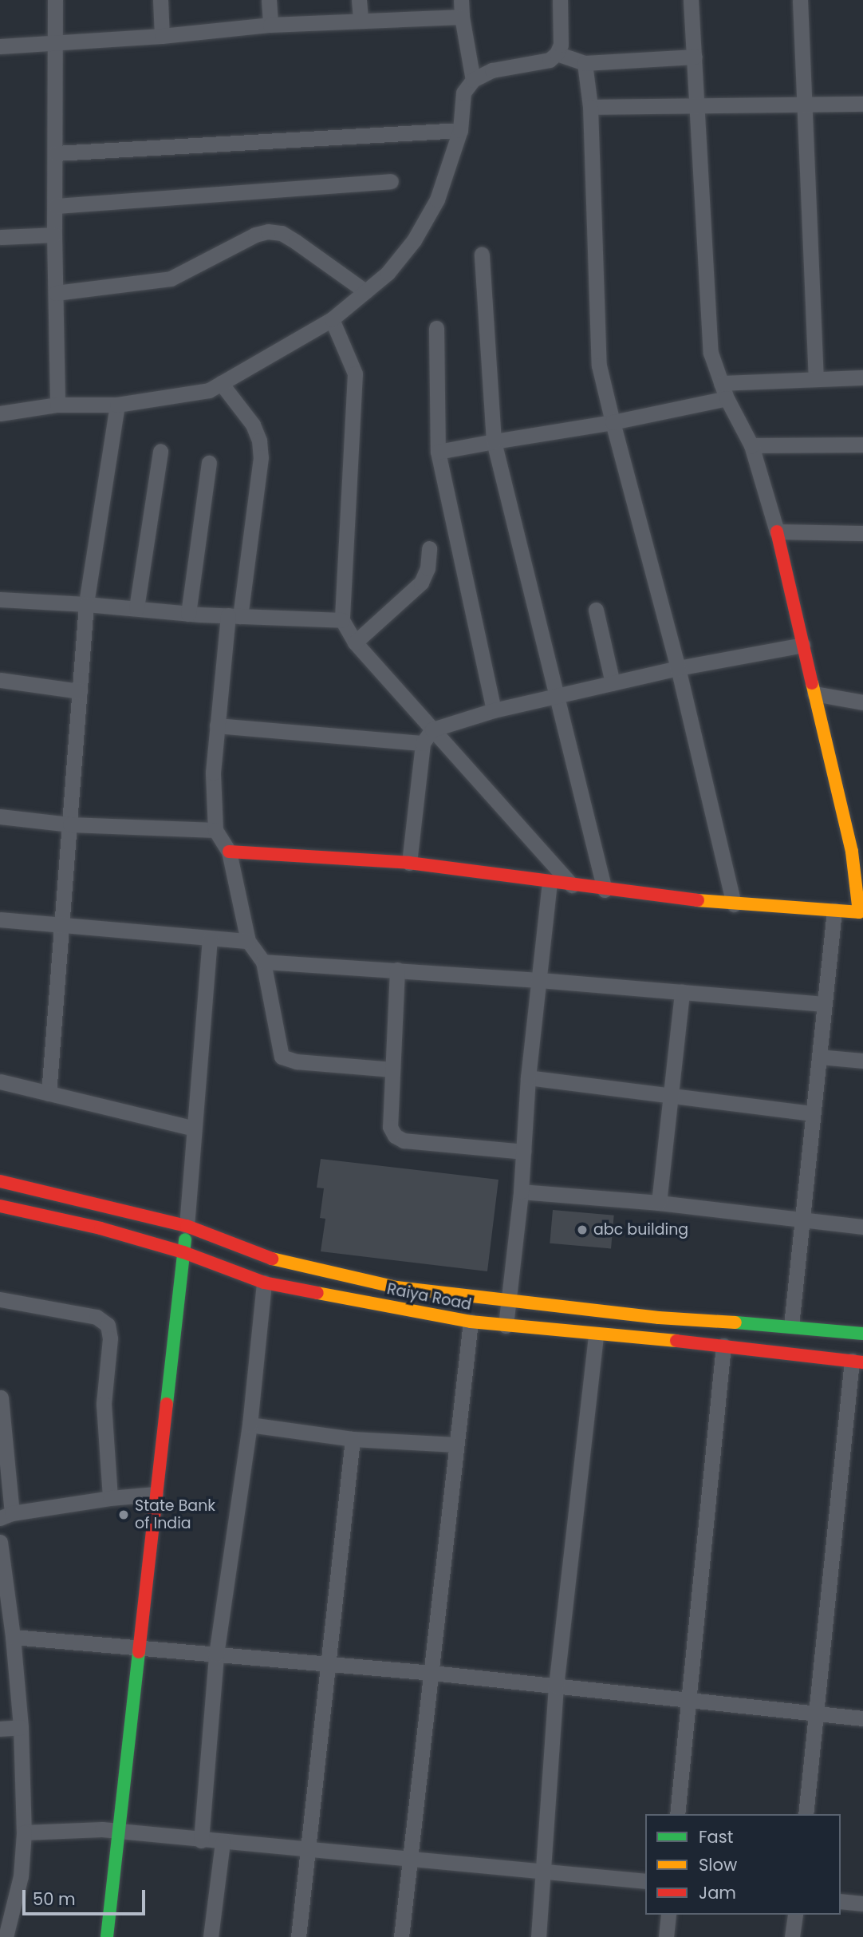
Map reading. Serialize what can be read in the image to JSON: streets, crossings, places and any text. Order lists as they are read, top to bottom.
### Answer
{
  "streets": {
    "street": ["Raiya Road"]
  },
  "places": ["abc building", "State Bank of India"],
  "legend": ["Fast", "Slow", "Jam"],
  "scale_bar": "50 m"
}
